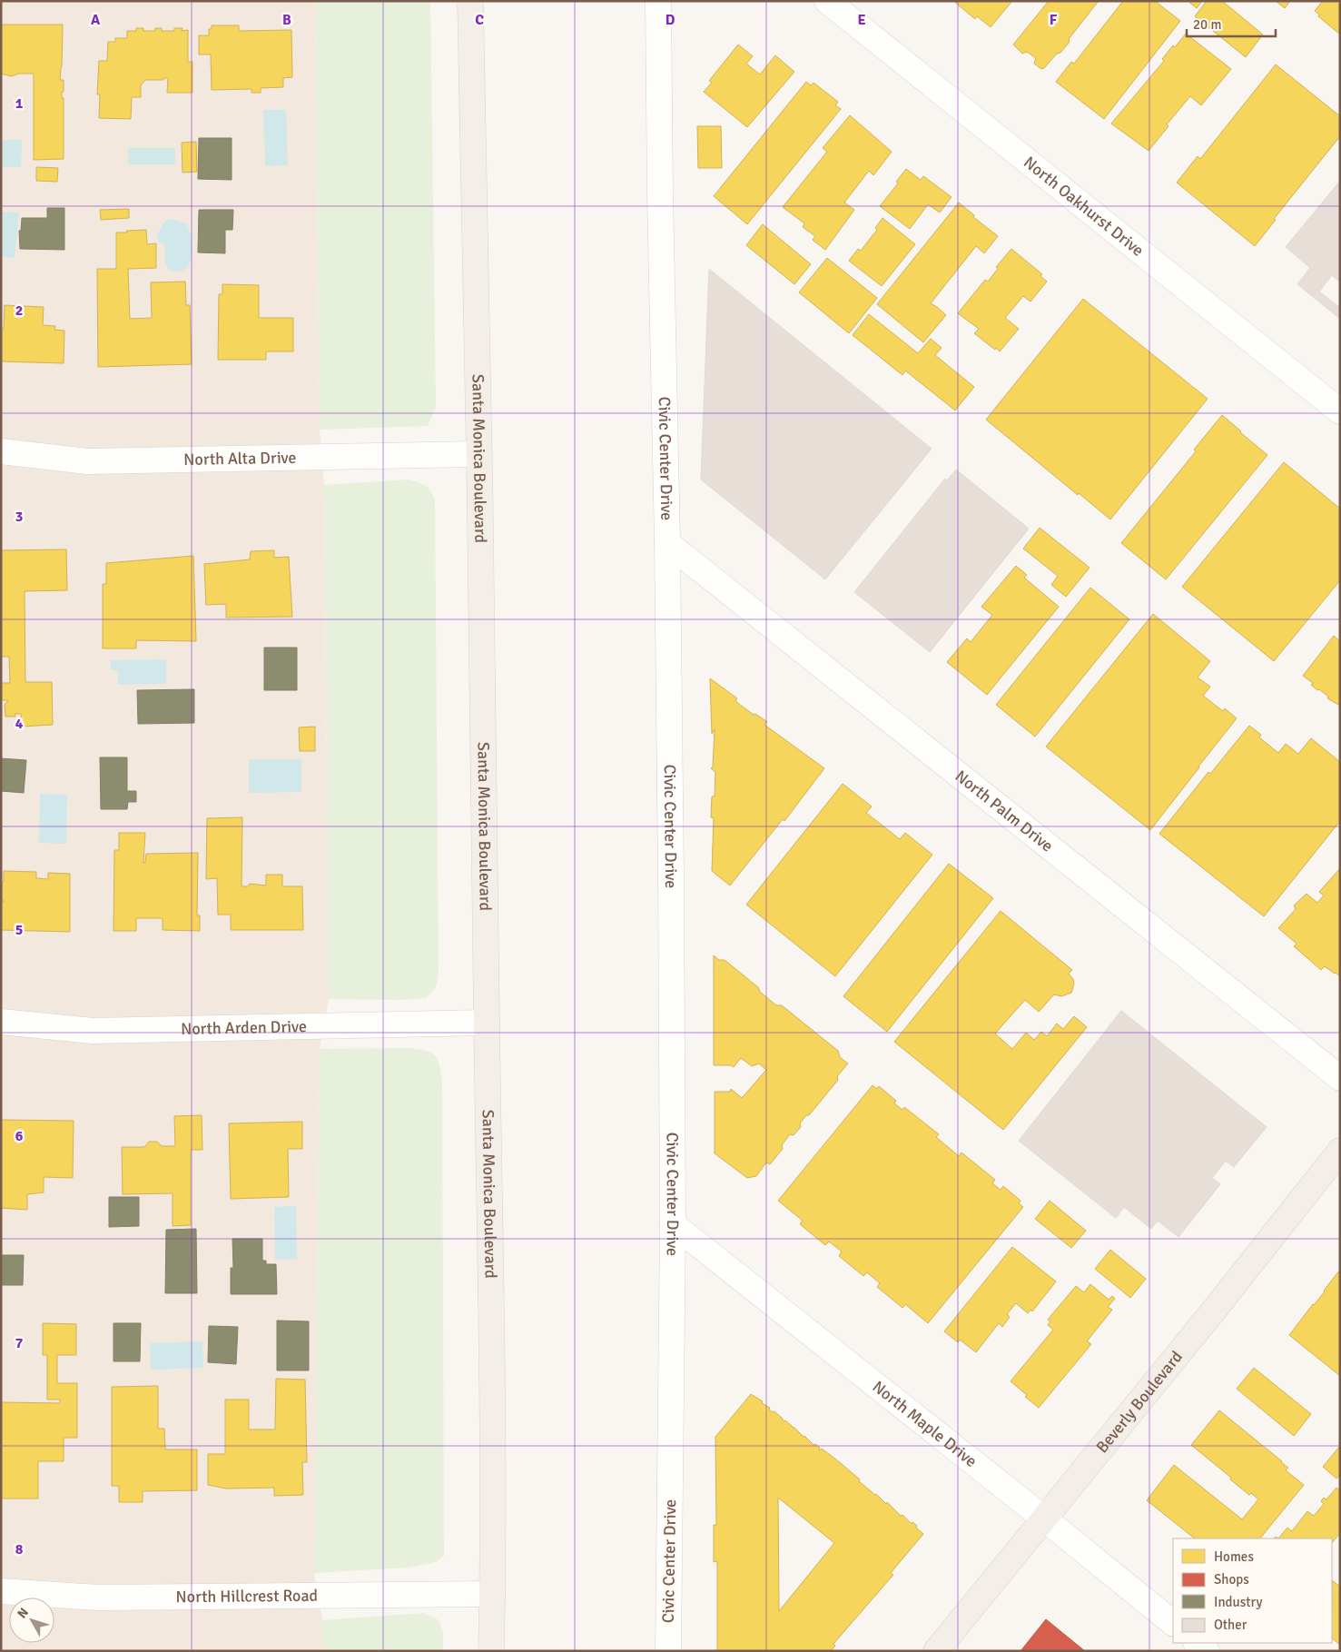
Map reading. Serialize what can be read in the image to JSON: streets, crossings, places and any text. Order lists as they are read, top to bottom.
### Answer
{
  "streets": {
    "main road": ["Santa Monica Boulevard", "Beverly Boulevard"],
    "street": [
      "North Oakhurst Drive",
      "Civic Center Drive",
      "North Alta Drive",
      "North Palm Drive",
      "North Arden Drive",
      "North Maple Drive",
      "North Hillcrest Road"
    ]
  },
  "crossings": [
    ["Civic Center Drive", "North Palm Drive"],
    ["Civic Center Drive", "North Maple Drive"],
    ["North Alta Drive", "Santa Monica Boulevard"],
    ["Santa Monica Boulevard", "North Arden Drive"],
    ["Santa Monica Boulevard", "North Hillcrest Road"],
    ["Beverly Boulevard", "North Maple Drive"]
  ],
  "legend": [
    "Homes",
    "Shops",
    "Industry",
    "Other"
  ],
  "scale_bar": "20 m",
  "north": "top left",
  "grid": {
    "columns": [
      "A",
      "B",
      "C",
      "D",
      "E",
      "F"
    ],
    "rows": [
      "1",
      "2",
      "3",
      "4",
      "5",
      "6",
      "7",
      "8"
    ]
  }
}
